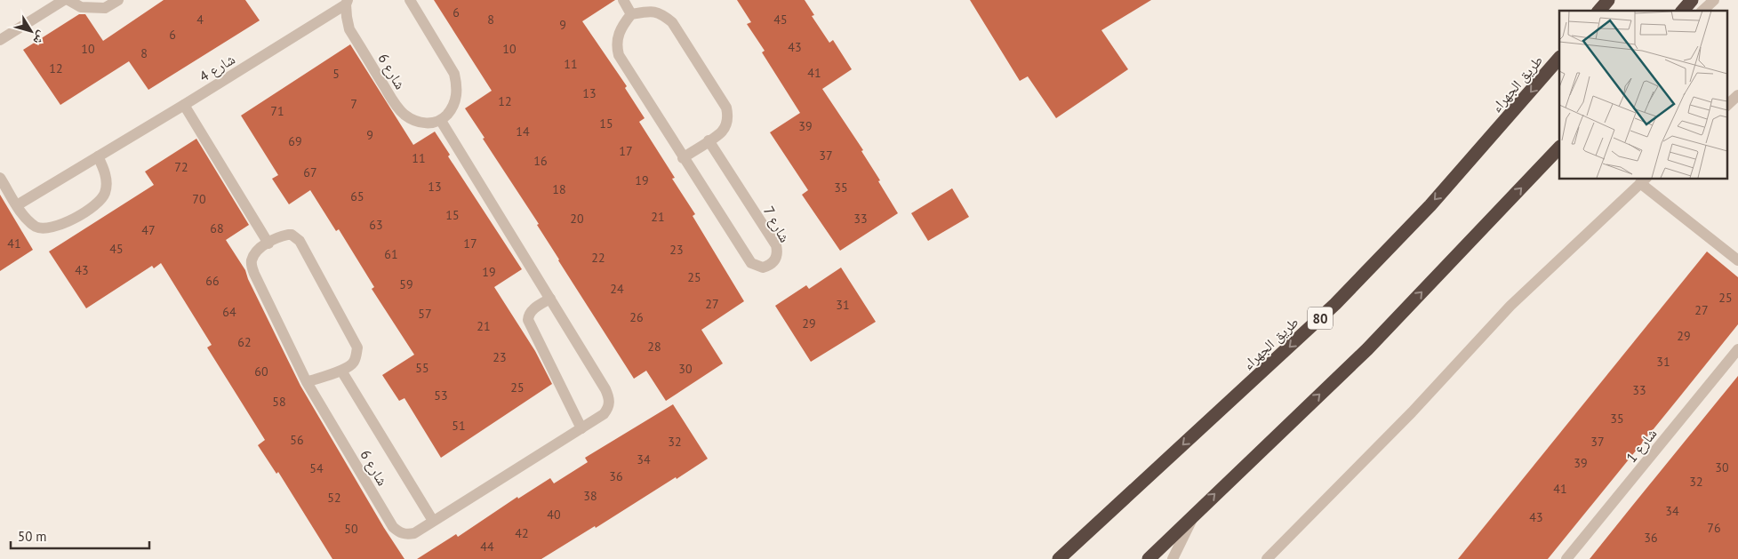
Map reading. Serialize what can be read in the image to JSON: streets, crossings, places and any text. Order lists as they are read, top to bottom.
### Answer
{
  "streets": {
    "highway": ["طريق الجهراء", "80"],
    "street": [
      "شارع 4",
      "شارع 6",
      "شارع 7",
      "شارع 1"
    ]
  },
  "crossings": [
    ["شارع 4", "شارع 6"]
  ],
  "house_numbers": [
    "6",
    "4",
    "8",
    "45",
    "9",
    "6",
    "43",
    "10",
    "10",
    "8",
    "11",
    "12",
    "41",
    "5",
    "13",
    "12",
    "7",
    "71",
    "15",
    "39",
    "14",
    "9",
    "69",
    "17",
    "37",
    "11",
    "16",
    "72",
    "67",
    "19",
    "13",
    "35",
    "18",
    "65",
    "70",
    "15",
    "21",
    "20",
    "33",
    "63",
    "68",
    "47",
    "41",
    "17",
    "45",
    "23",
    "61",
    "22",
    "43",
    "19",
    "25",
    "66",
    "59",
    "24",
    "25",
    "27",
    "31",
    "27",
    "64",
    "57",
    "26",
    "29",
    "21",
    "29",
    "62",
    "28",
    "23",
    "31",
    "55",
    "30",
    "60",
    "25",
    "33",
    "53",
    "58",
    "35",
    "51",
    "56",
    "32",
    "37",
    "34",
    "39",
    "30",
    "54",
    "36",
    "32",
    "41",
    "38",
    "52",
    "34",
    "40",
    "43",
    "76",
    "50",
    "42",
    "36",
    "44"
  ],
  "scale_bar": "50 m",
  "north": "bottom right"
}
